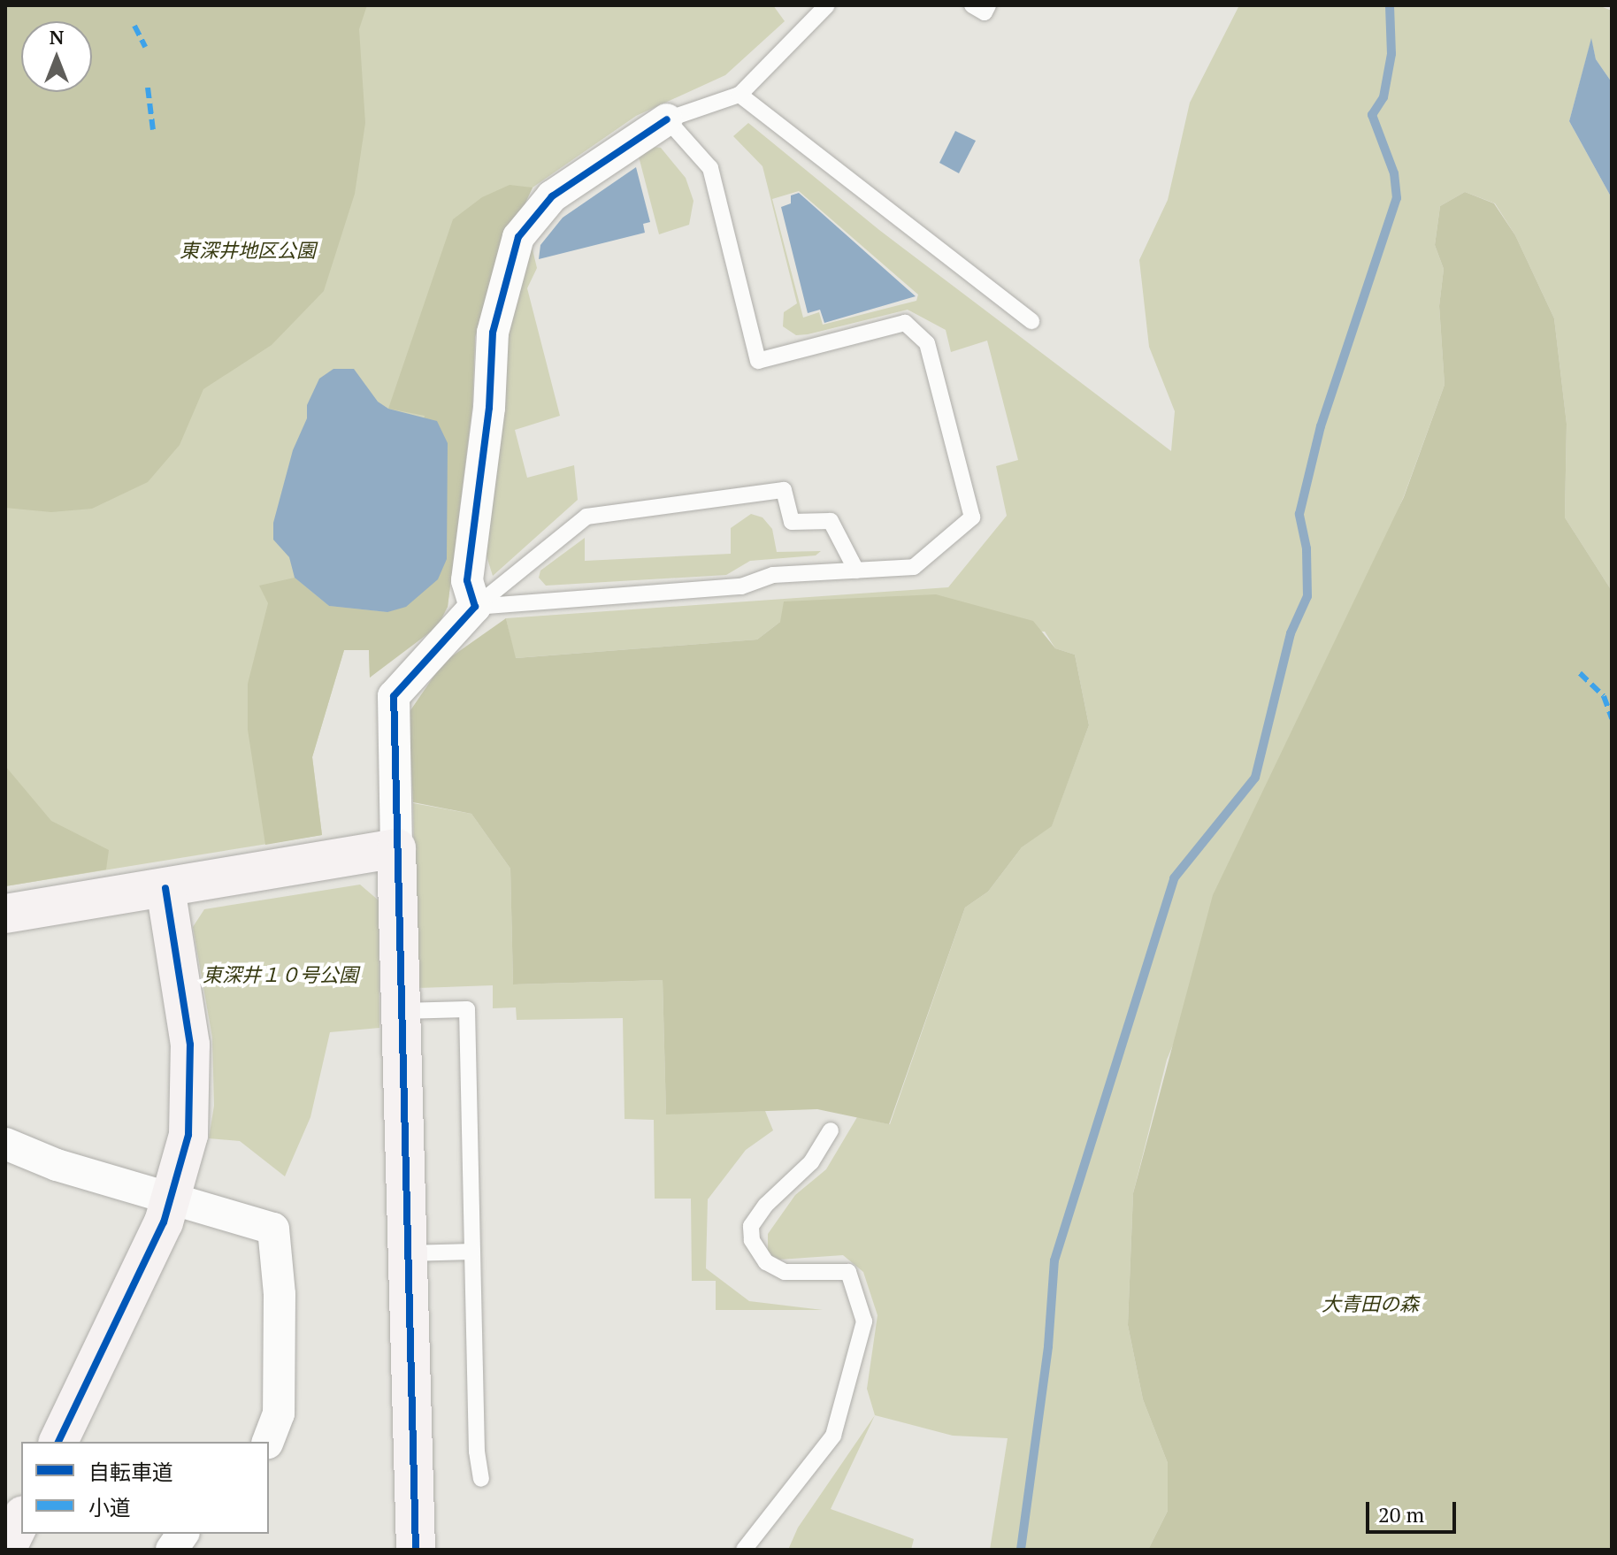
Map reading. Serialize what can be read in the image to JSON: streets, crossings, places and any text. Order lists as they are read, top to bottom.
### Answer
{
  "parks": ["東深井地区公園", "東深井１０号公園", "大青田の森"],
  "legend": ["自転車道", "小道"],
  "scale_bar": "20 m",
  "north": "top"
}
